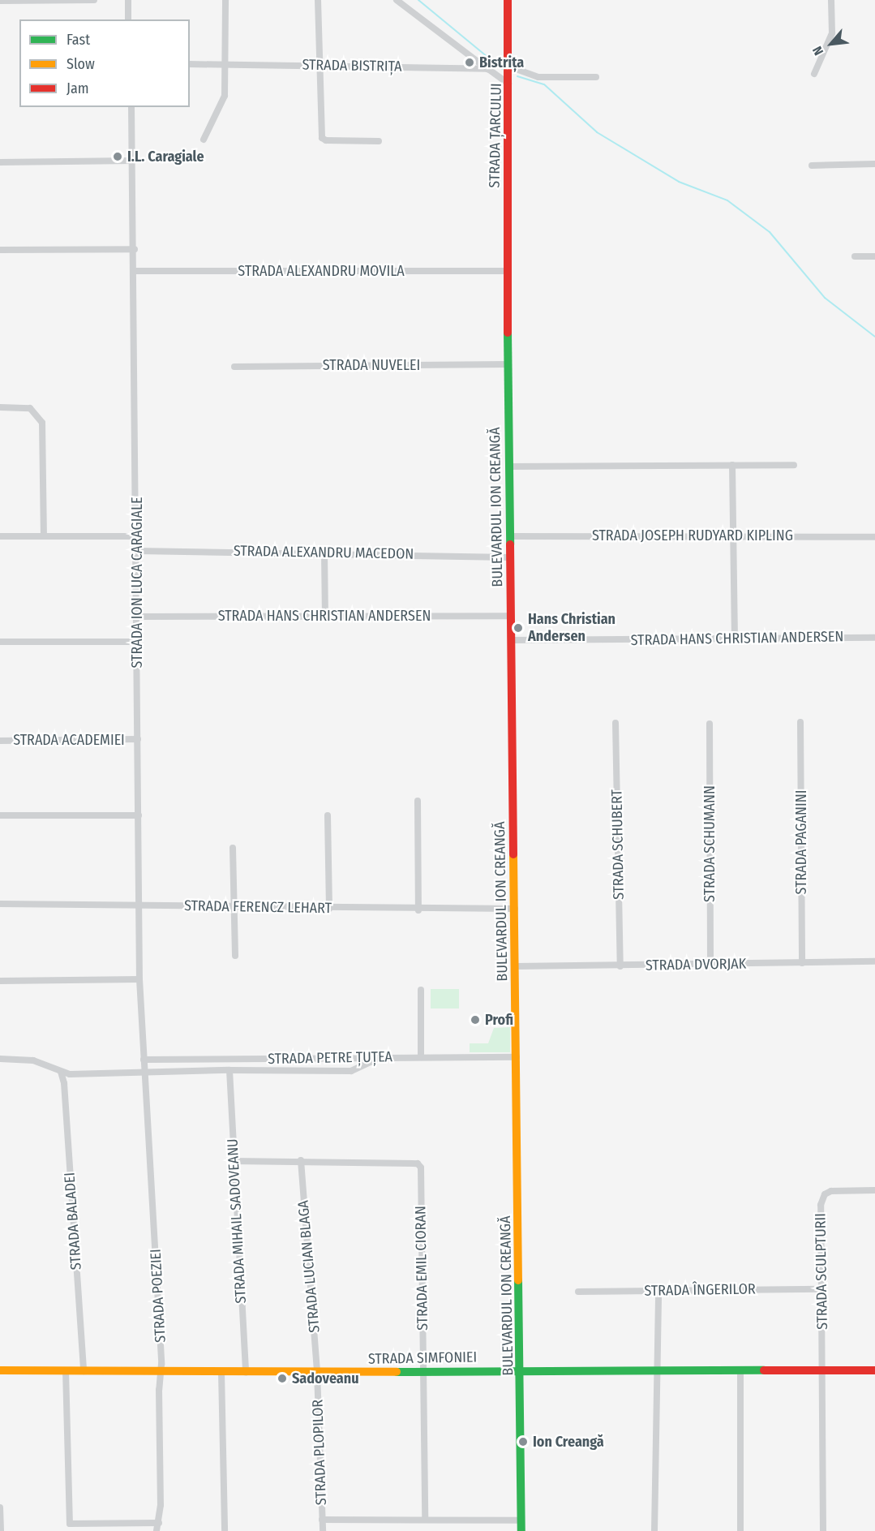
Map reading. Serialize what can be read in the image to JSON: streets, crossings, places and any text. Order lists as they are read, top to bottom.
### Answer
{
  "streets": {
    "street": [
      "STRADA BISTRIȚA",
      "STRADA ȚARCULUI",
      "STRADA ALEXANDRU MOVILA",
      "STRADA NUVELEI",
      "BULEVARDUL ION CREANGĂ",
      "STRADA JOSEPH RUDYARD KIPLING",
      "STRADA ALEXANDRU MACEDON",
      "STRADA ION LUCA CARAGIALE",
      "STRADA HANS CHRISTIAN ANDERSEN",
      "STRADA ACADEMIEI",
      "STRADA PAGANINI",
      "STRADA SCHUMANN",
      "STRADA SCHUBERT",
      "STRADA FERENCZ LEHART",
      "STRADA DVORJAK",
      "STRADA PETRE ȚUȚEA",
      "STRADA BALADEI",
      "STRADA MIHAIL SADOVEANU",
      "STRADA LUCIAN BLAGA",
      "STRADA EMIL CIORAN",
      "STRADA SCULPTURII",
      "STRADA ÎNGERILOR",
      "STRADA POEZIEI",
      "STRADA SIMFONIEI",
      "STRADA PLOPILOR"
    ]
  },
  "crossings": [
    ["STRADA ȚARCULUI", "STRADA ALEXANDRU MOVILA"],
    ["STRADA ȚARCULUI", "BULEVARDUL ION CREANGĂ"],
    ["STRADA ALEXANDRU MOVILA", "BULEVARDUL ION CREANGĂ"],
    ["STRADA ALEXANDRU MOVILA", "STRADA ION LUCA CARAGIALE"],
    ["STRADA NUVELEI", "BULEVARDUL ION CREANGĂ"],
    ["BULEVARDUL ION CREANGĂ", "STRADA JOSEPH RUDYARD KIPLING"],
    ["BULEVARDUL ION CREANGĂ", "STRADA ALEXANDRU MACEDON"],
    ["BULEVARDUL ION CREANGĂ", "STRADA HANS CHRISTIAN ANDERSEN"],
    ["BULEVARDUL ION CREANGĂ", "STRADA FERENCZ LEHART"],
    ["BULEVARDUL ION CREANGĂ", "STRADA DVORJAK"],
    ["BULEVARDUL ION CREANGĂ", "STRADA PETRE ȚUȚEA"],
    ["BULEVARDUL ION CREANGĂ", "STRADA SIMFONIEI"],
    ["STRADA ALEXANDRU MACEDON", "STRADA ION LUCA CARAGIALE"],
    ["STRADA ION LUCA CARAGIALE", "STRADA HANS CHRISTIAN ANDERSEN"],
    ["STRADA ION LUCA CARAGIALE", "STRADA ACADEMIEI"],
    ["STRADA ION LUCA CARAGIALE", "STRADA FERENCZ LEHART"],
    ["STRADA ION LUCA CARAGIALE", "STRADA PETRE ȚUȚEA"],
    ["STRADA ION LUCA CARAGIALE", "STRADA POEZIEI"],
    ["STRADA PAGANINI", "STRADA DVORJAK"],
    ["STRADA SCHUMANN", "STRADA DVORJAK"],
    ["STRADA SCHUBERT", "STRADA DVORJAK"],
    ["STRADA PETRE ȚUȚEA", "STRADA POEZIEI"],
    ["STRADA BALADEI", "STRADA SIMFONIEI"],
    ["STRADA MIHAIL SADOVEANU", "STRADA SIMFONIEI"],
    ["STRADA LUCIAN BLAGA", "STRADA EMIL CIORAN"],
    ["STRADA LUCIAN BLAGA", "STRADA SIMFONIEI"],
    ["STRADA LUCIAN BLAGA", "STRADA PLOPILOR"],
    ["STRADA EMIL CIORAN", "STRADA SIMFONIEI"],
    ["STRADA SCULPTURII", "STRADA ÎNGERILOR"],
    ["STRADA SCULPTURII", "STRADA SIMFONIEI"],
    ["STRADA POEZIEI", "STRADA SIMFONIEI"],
    ["STRADA SIMFONIEI", "STRADA PLOPILOR"]
  ],
  "places": [
    "Bistrița",
    "I.L. Caragiale",
    "Hans Christian Andersen",
    "Profi",
    "Sadoveanu",
    "Ion Creangă"
  ],
  "legend": ["Fast", "Slow", "Jam"],
  "north": "bottom left"
}
